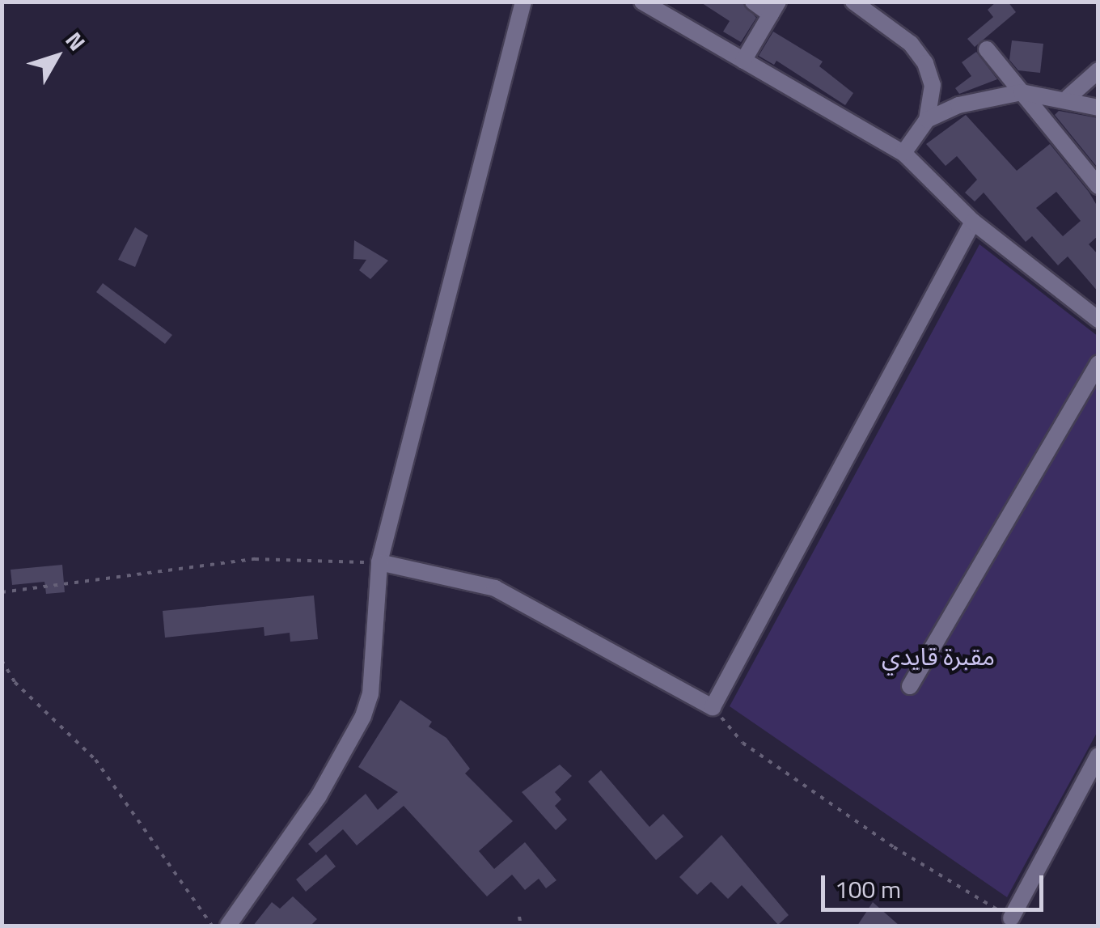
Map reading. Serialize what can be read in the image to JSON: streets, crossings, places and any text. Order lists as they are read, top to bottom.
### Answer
{
  "parks": ["مقبرة قايدي"],
  "scale_bar": "100 m",
  "north": "top right"
}
